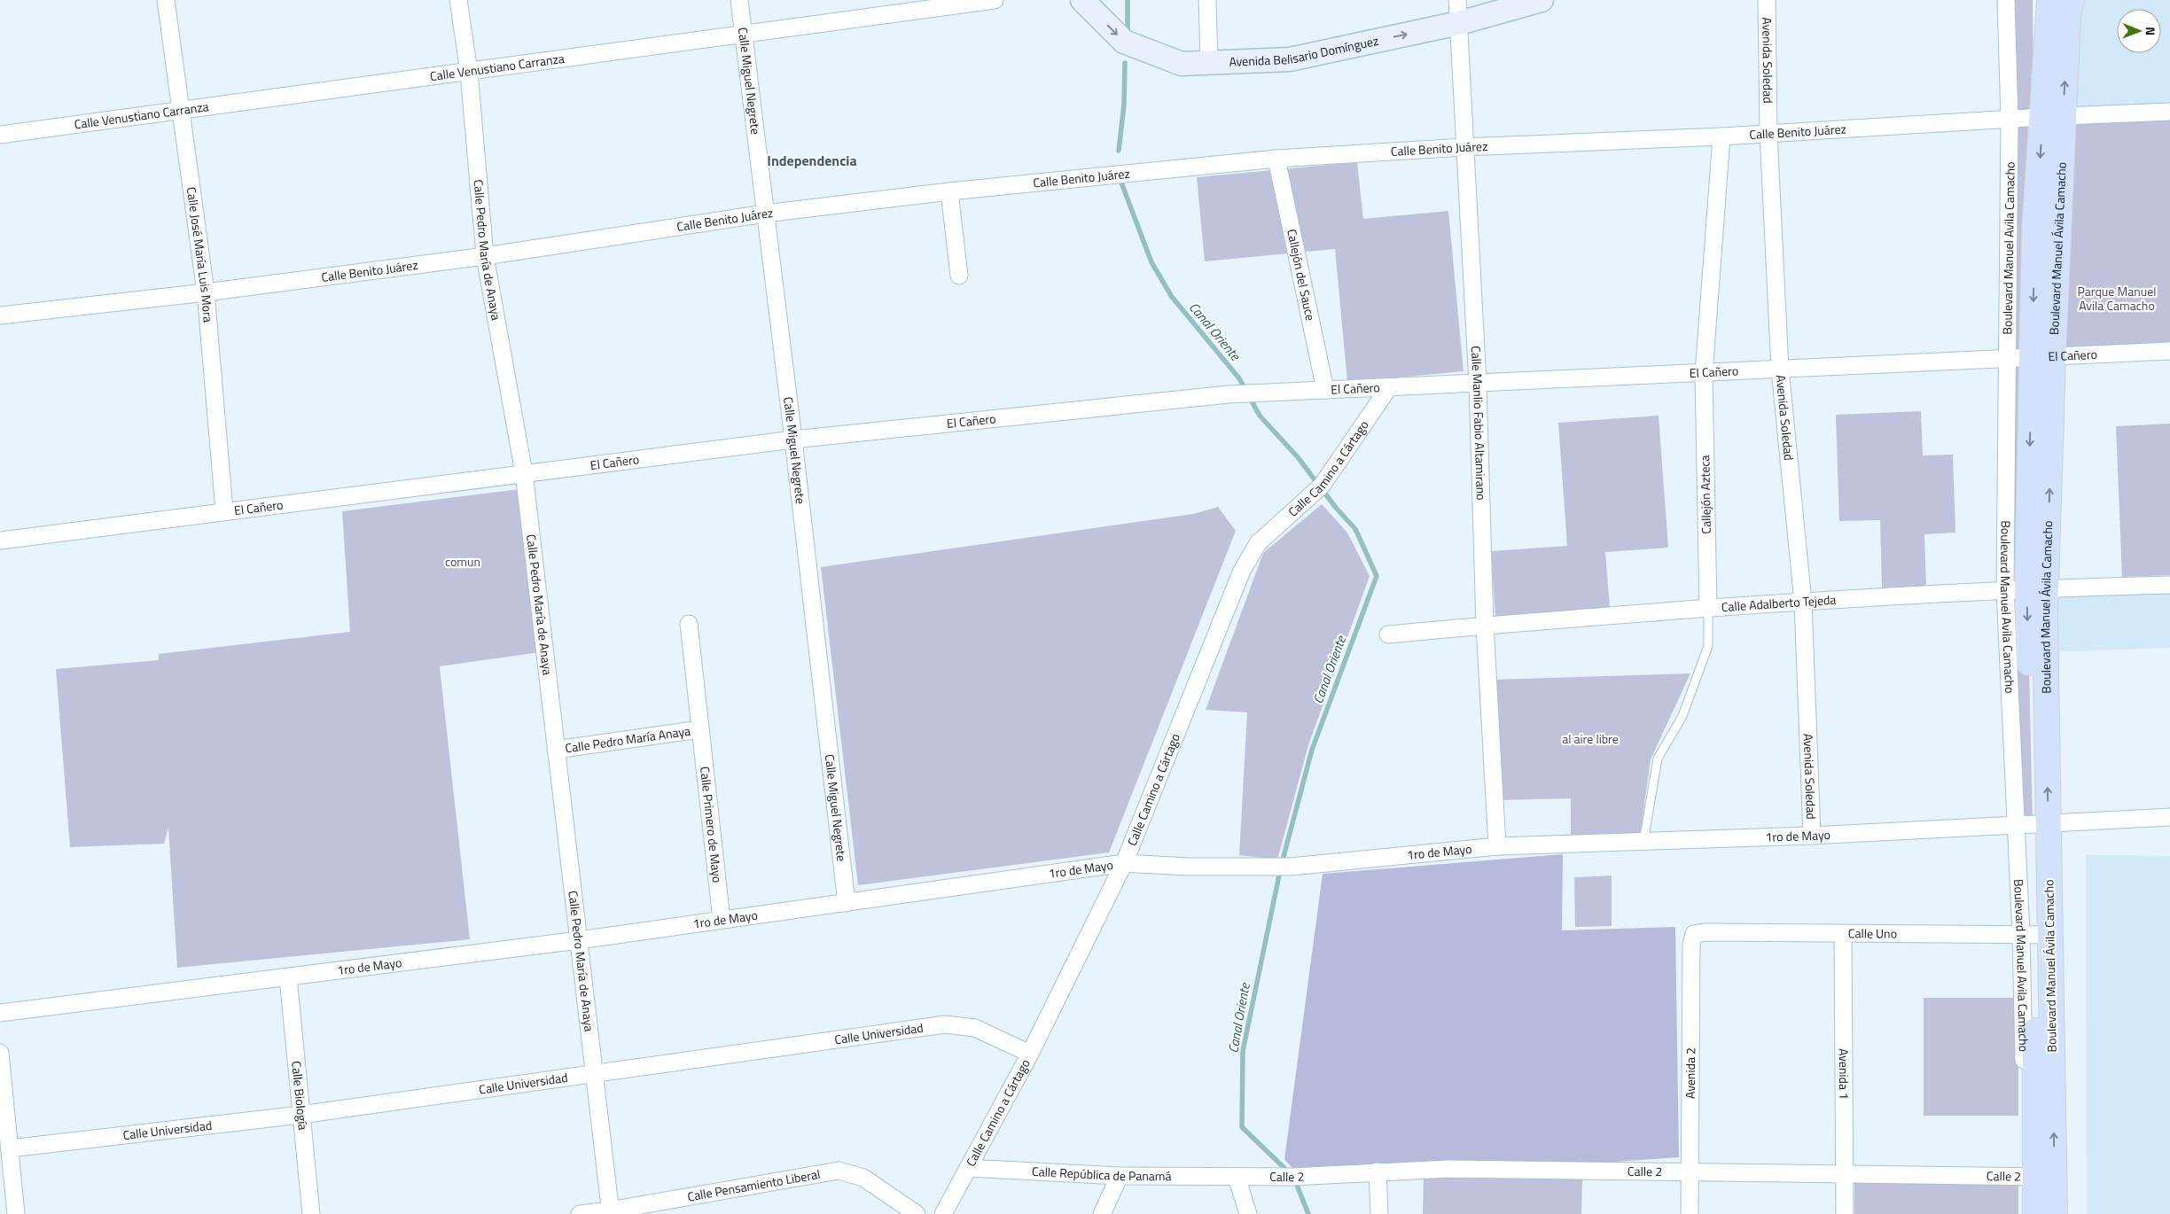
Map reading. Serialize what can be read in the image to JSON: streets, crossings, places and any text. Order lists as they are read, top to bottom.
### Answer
{
  "streets": {
    "main road": ["Avenida Belisario Domínguez", "Boulevard Manuel Ávila Camacho"],
    "street": [
      "Avenida Soledad",
      "Calle Venustiano Carranza",
      "Calle Miguel Negrete",
      "Calle Benito Juárez",
      "Boulevard Manuel Avila Camacho",
      "Calle Pedro María de Anaya",
      "Calle José María Luis Mora",
      "Callejón del Sauce",
      "El Cañero",
      "Calle Manlio Fabio Altamirano",
      "Calle Camino a Cártago",
      "Callejón Azteca",
      "Calle Adalberto Tejeda",
      "Calle Pedro María Anaya",
      "Calle Primero de Mayo",
      "1ro de Mayo",
      "Calle Uno",
      "Calle Universidad",
      "Avenida 2",
      "Avenida 1",
      "Calle Biología",
      "Calle 2",
      "Calle República de Panamá",
      "Calle Pensamiento Liberal"
    ]
  },
  "crossings": [
    ["Avenida Belisario Domínguez", "Calle Manlio Fabio Altamirano"],
    ["Avenida Soledad", "Calle Benito Juárez"],
    ["Avenida Soledad", "El Cañero"],
    ["Avenida Soledad", "Calle Adalberto Tejeda"],
    ["Avenida Soledad", "1ro de Mayo"],
    ["Calle Venustiano Carranza", "Calle Miguel Negrete"],
    ["Calle Venustiano Carranza", "Calle Pedro María de Anaya"],
    ["Calle Venustiano Carranza", "Calle José María Luis Mora"],
    ["Calle Miguel Negrete", "Calle Benito Juárez"],
    ["Calle Miguel Negrete", "El Cañero"],
    ["Calle Miguel Negrete", "1ro de Mayo"],
    ["Calle Benito Juárez", "Boulevard Manuel Avila Camacho"],
    ["Calle Benito Juárez", "Boulevard Manuel Ávila Camacho"],
    ["Calle Benito Juárez", "Calle Pedro María de Anaya"],
    ["Calle Benito Juárez", "Calle José María Luis Mora"],
    ["Calle Benito Juárez", "Callejón del Sauce"],
    ["Calle Benito Juárez", "Calle Manlio Fabio Altamirano"],
    ["Calle Benito Juárez", "Callejón Azteca"],
    ["Boulevard Manuel Avila Camacho", "Boulevard Manuel Ávila Camacho"],
    ["Boulevard Manuel Avila Camacho", "El Cañero"],
    ["Boulevard Manuel Avila Camacho", "Calle Adalberto Tejeda"],
    ["Boulevard Manuel Ávila Camacho", "El Cañero"],
    ["Boulevard Manuel Ávila Camacho", "Calle Adalberto Tejeda"],
    ["Boulevard Manuel Ávila Camacho", "1ro de Mayo"],
    ["Boulevard Manuel Ávila Camacho", "Calle Uno"],
    ["Boulevard Manuel Ávila Camacho", "Calle 2"],
    ["Calle Pedro María de Anaya", "El Cañero"],
    ["Calle Pedro María de Anaya", "Calle Pedro María Anaya"],
    ["Calle Pedro María de Anaya", "1ro de Mayo"],
    ["Calle Pedro María de Anaya", "Calle Universidad"],
    ["Calle Pedro María de Anaya", "Calle Pensamiento Liberal"],
    ["Calle José María Luis Mora", "El Cañero"],
    ["Callejón del Sauce", "El Cañero"],
    ["El Cañero", "Calle Manlio Fabio Altamirano"],
    ["El Cañero", "Calle Camino a Cártago"],
    ["El Cañero", "Callejón Azteca"],
    ["Calle Manlio Fabio Altamirano", "Calle Adalberto Tejeda"],
    ["Calle Manlio Fabio Altamirano", "1ro de Mayo"],
    ["Calle Camino a Cártago", "1ro de Mayo"],
    ["Calle Camino a Cártago", "Calle Universidad"],
    ["Calle Camino a Cártago", "Calle República de Panamá"],
    ["Callejón Azteca", "Calle Adalberto Tejeda"],
    ["Callejón Azteca", "1ro de Mayo"],
    ["Calle Pedro María Anaya", "Calle Primero de Mayo"],
    ["Calle Primero de Mayo", "1ro de Mayo"],
    ["1ro de Mayo", "Calle Biología"],
    ["Calle Uno", "Avenida 2"],
    ["Calle Uno", "Avenida 1"],
    ["Calle Universidad", "Calle Biología"],
    ["Avenida 2", "Calle 2"],
    ["Avenida 1", "Calle 2"],
    ["Calle 2", "Calle República de Panamá"]
  ],
  "one_way": ["Avenida Belisario Domínguez"],
  "districts": ["Independencia"],
  "water": ["Canal Oriente"],
  "parks": ["Parque Manuel Avila Camacho", "comun", "al aire libre"],
  "north": "right"
}
